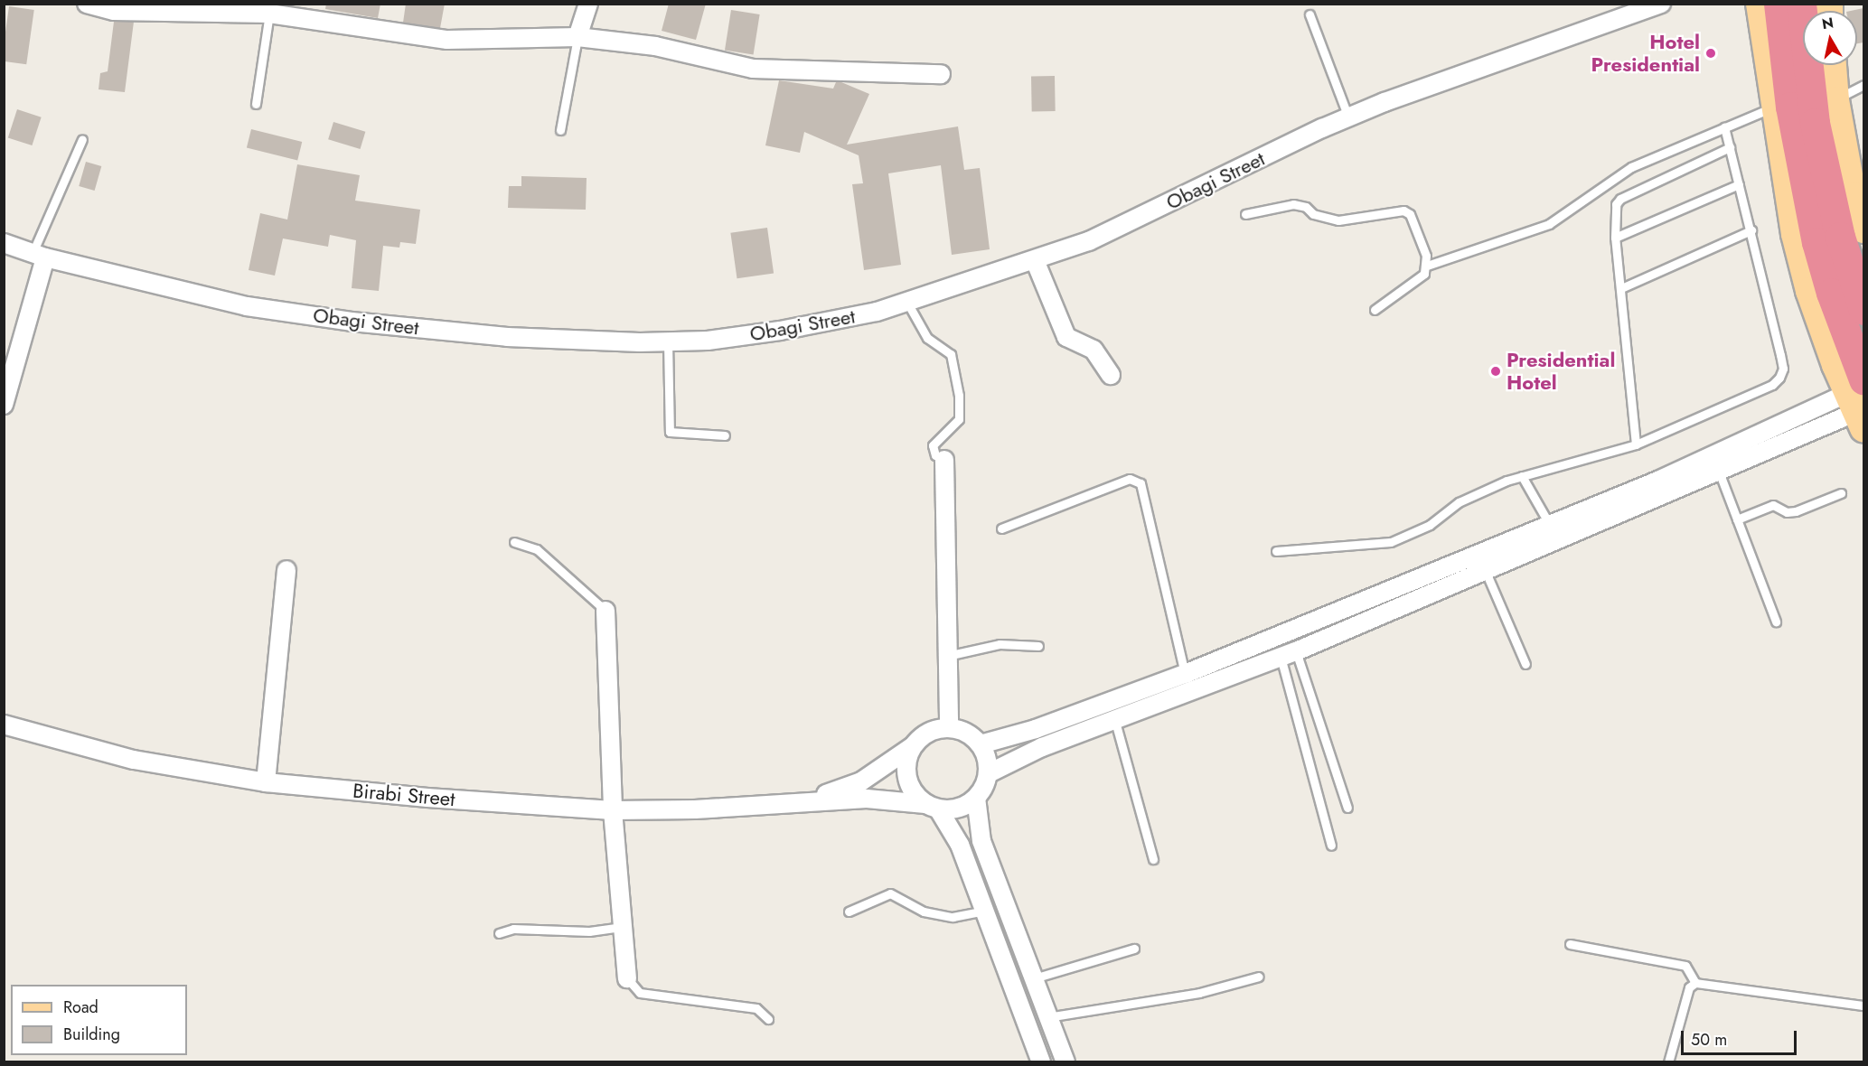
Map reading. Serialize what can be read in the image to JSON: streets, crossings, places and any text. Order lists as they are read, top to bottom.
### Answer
{
  "streets": {
    "street": ["Obagi Street", "Birabi Street"]
  },
  "places": ["Hotel Presidential", "Presidential Hotel"],
  "legend": ["Road", "Building"],
  "scale_bar": "50 m",
  "north": "top"
}
